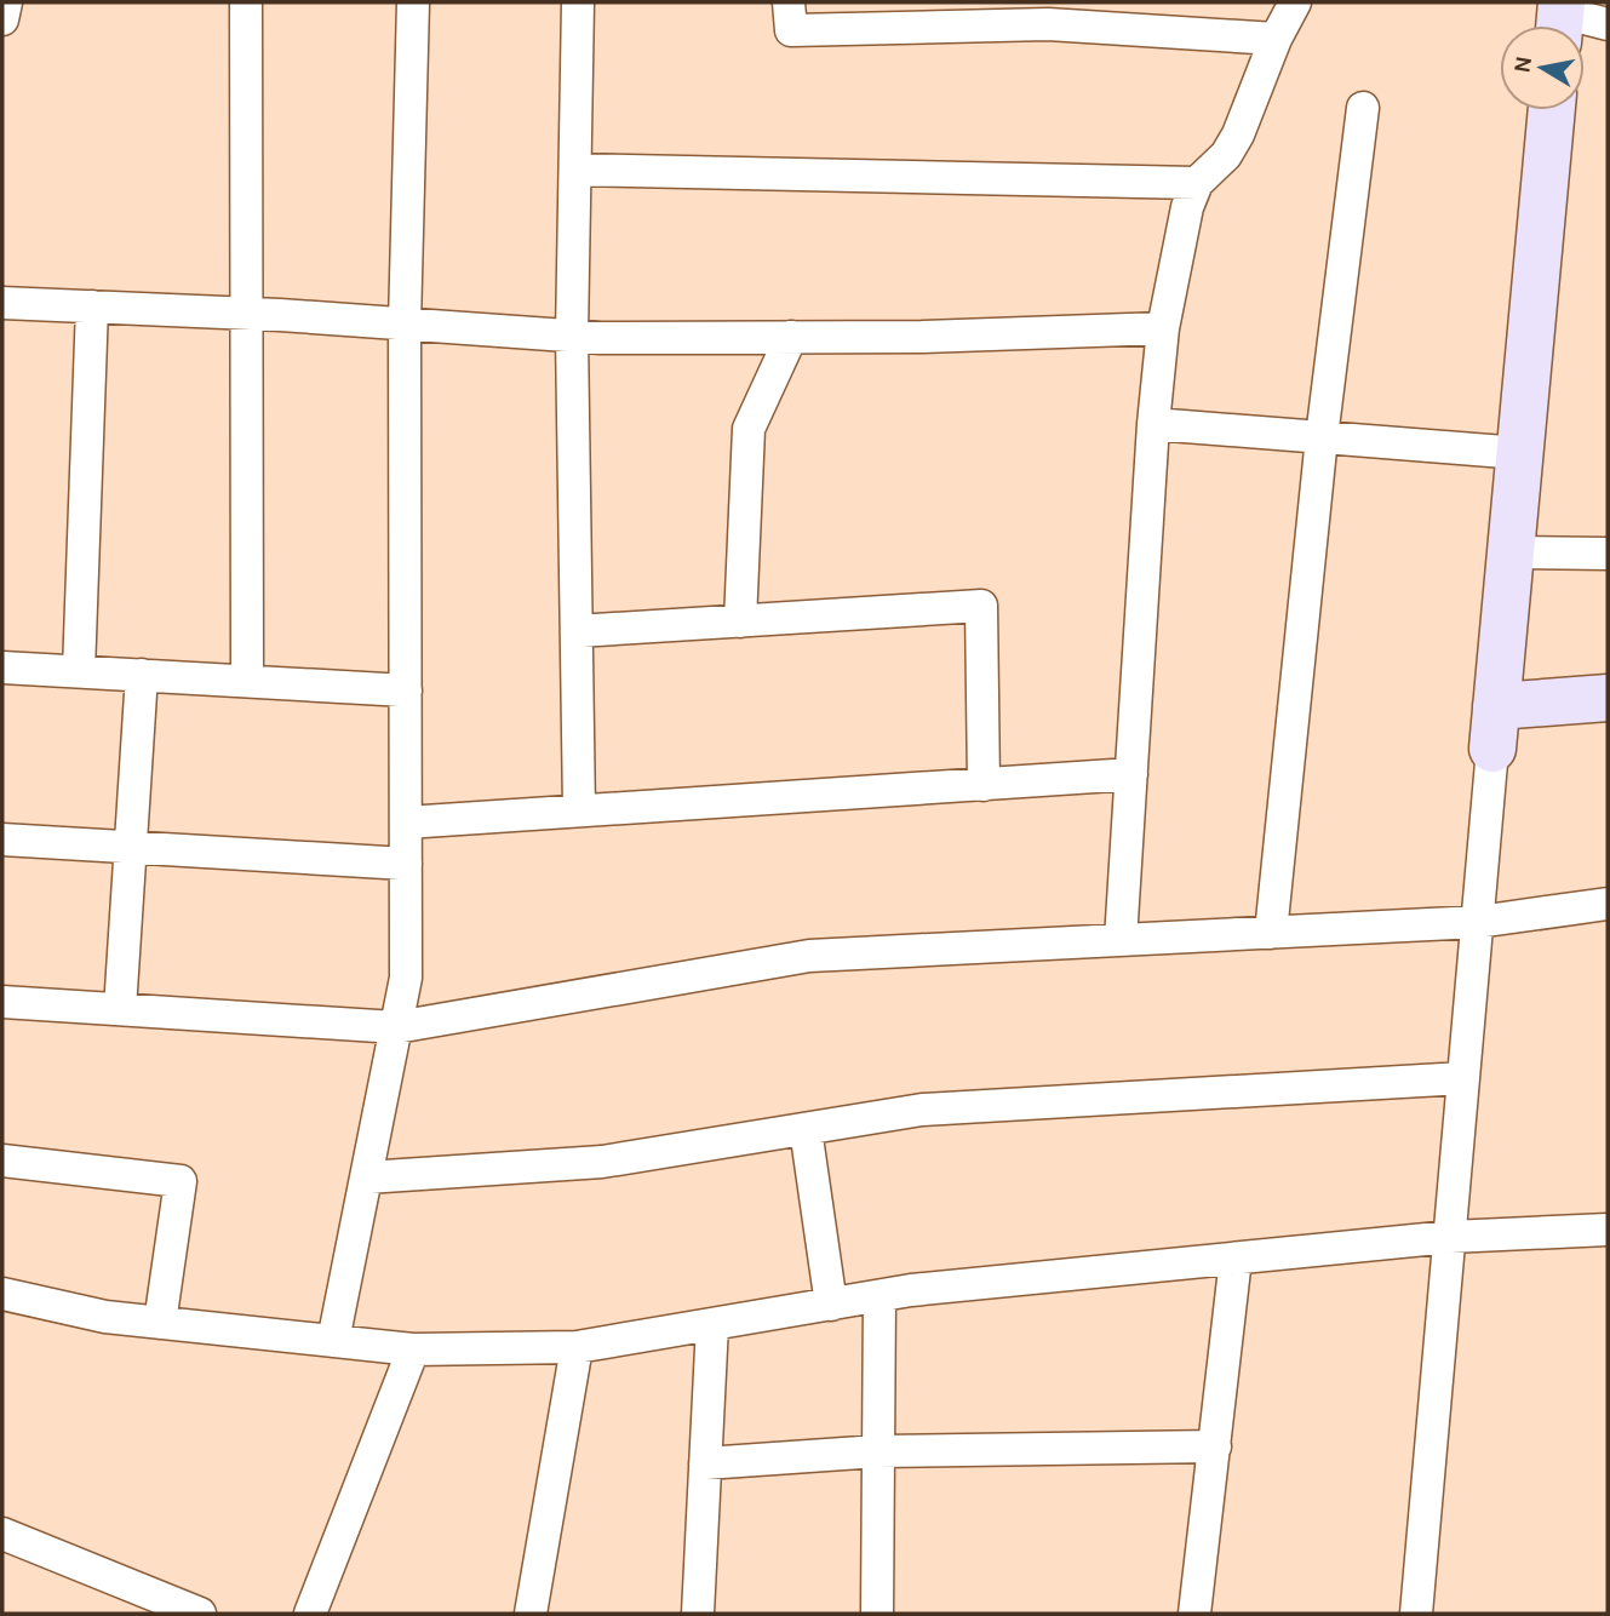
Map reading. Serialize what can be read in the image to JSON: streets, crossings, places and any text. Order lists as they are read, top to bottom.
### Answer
{
  "north": "left"
}
